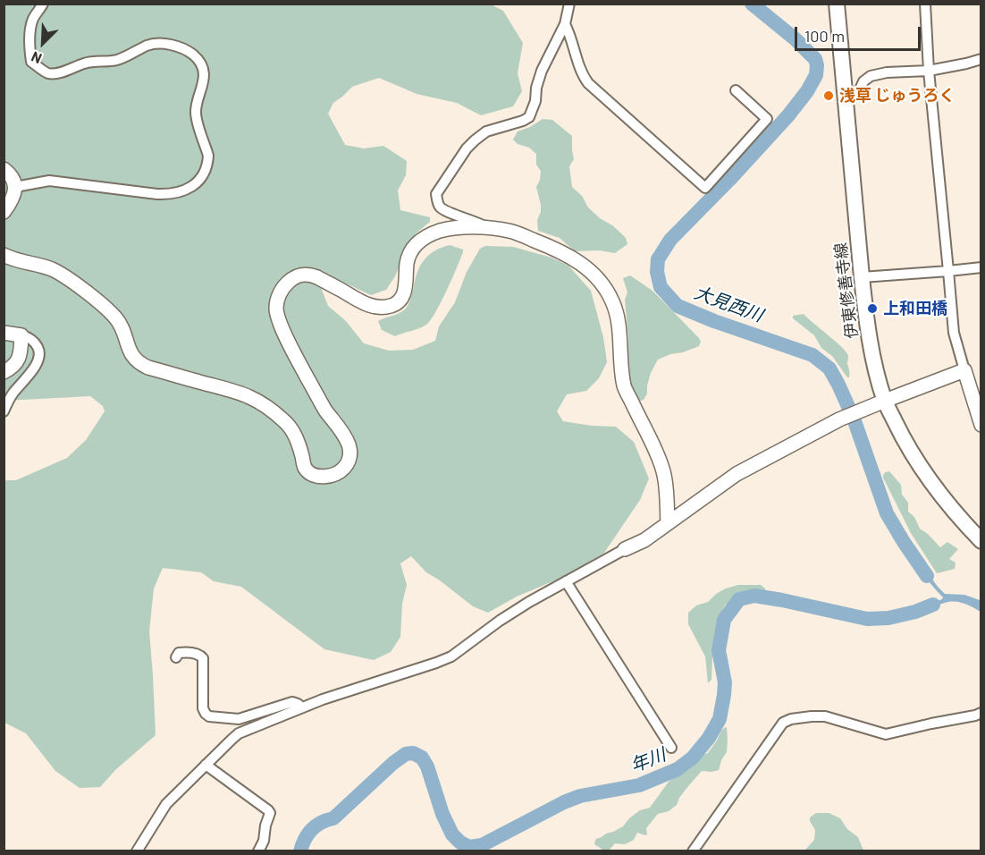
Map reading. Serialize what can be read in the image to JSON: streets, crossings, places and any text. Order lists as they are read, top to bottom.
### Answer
{
  "streets": {
    "main road": ["伊東修善寺線"]
  },
  "water": ["大見西川", "年川"],
  "places": ["浅草 じゅうろく", "上和田橋"],
  "scale_bar": "100 m",
  "north": "bottom left"
}
